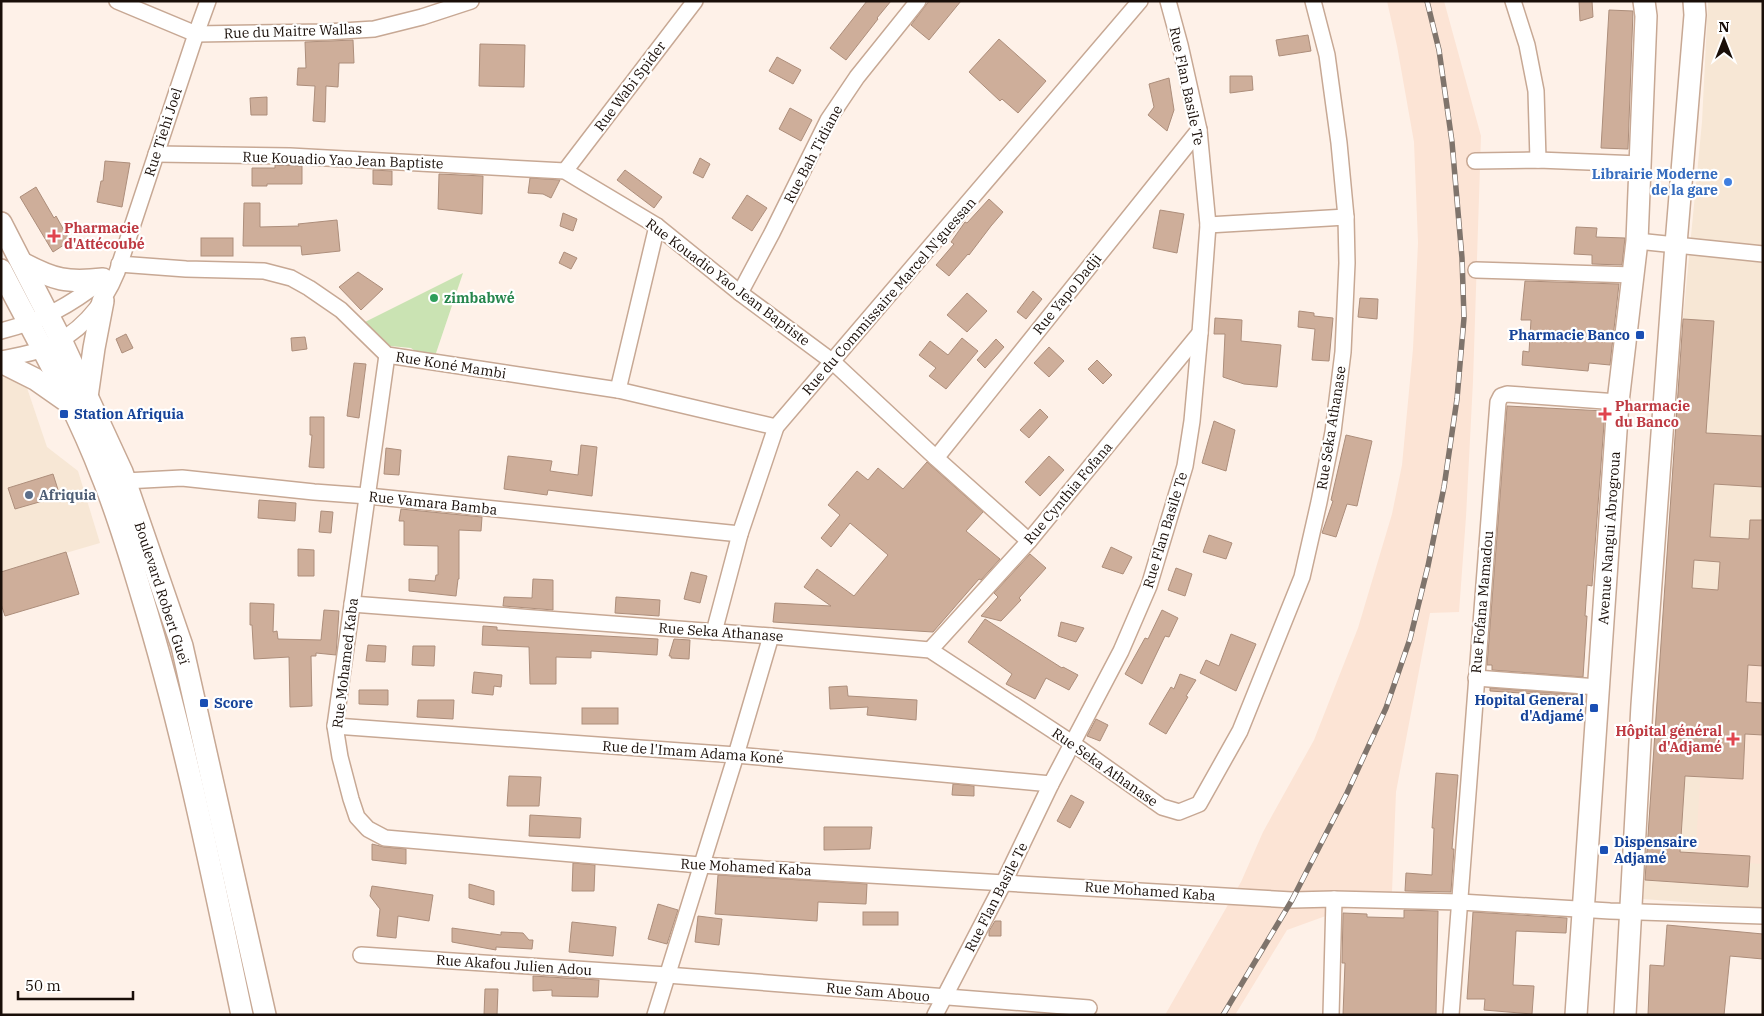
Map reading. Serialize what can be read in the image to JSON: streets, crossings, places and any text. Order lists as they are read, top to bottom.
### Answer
{
  "streets": {
    "street": [
      "Rue du Maitre Wallas",
      "Rue Wabi Spider",
      "Rue Flan Basile Te",
      "Rue Tiehi Joel",
      "Rue Bah Tidiane",
      "Rue Kouadio Yao Jean Baptiste",
      "Rue Yapo Dadji",
      "Rue du Commissaire Marcel N'guessan",
      "Rue Koné Mambi",
      "Rue Seka Athanase",
      "Rue Cynthia Fofana",
      "Rue Vamara Bamba",
      "Avenue Nangui Abrogroua",
      "Boulevard Robert Gueï",
      "Rue Fofana Mamadou",
      "Rue Mohamed Kaba",
      "Rue de l'Imam Adama Koné",
      "Rue Akafou Julien Adou",
      "Rue Sam Abouo"
    ]
  },
  "crossings": [
    ["Rue du Maitre Wallas", "Rue Tiehi Joel"],
    ["Rue Wabi Spider", "Rue Kouadio Yao Jean Baptiste"],
    ["Rue Flan Basile Te", "Rue Yapo Dadji"],
    ["Rue Flan Basile Te", "Rue Seka Athanase"],
    ["Rue Flan Basile Te", "Rue Cynthia Fofana"],
    ["Rue Flan Basile Te", "Rue Mohamed Kaba"],
    ["Rue Flan Basile Te", "Rue de l'Imam Adama Koné"],
    ["Rue Flan Basile Te", "Rue Sam Abouo"],
    ["Rue Tiehi Joel", "Rue Kouadio Yao Jean Baptiste"],
    ["Rue Tiehi Joel", "Rue Koné Mambi"],
    ["Rue Tiehi Joel", "Boulevard Robert Gueï"],
    ["Rue Bah Tidiane", "Rue Kouadio Yao Jean Baptiste"],
    ["Rue Kouadio Yao Jean Baptiste", "Rue Yapo Dadji"],
    ["Rue Kouadio Yao Jean Baptiste", "Rue du Commissaire Marcel N'guessan"],
    ["Rue Kouadio Yao Jean Baptiste", "Rue Cynthia Fofana"],
    ["Rue du Commissaire Marcel N'guessan", "Rue Koné Mambi"],
    ["Rue du Commissaire Marcel N'guessan", "Rue Seka Athanase"],
    ["Rue du Commissaire Marcel N'guessan", "Rue Vamara Bamba"],
    ["Rue Koné Mambi", "Rue Mohamed Kaba"],
    ["Rue Seka Athanase", "Rue Cynthia Fofana"],
    ["Rue Seka Athanase", "Rue Mohamed Kaba"],
    ["Rue Vamara Bamba", "Boulevard Robert Gueï"],
    ["Rue Vamara Bamba", "Rue Mohamed Kaba"],
    ["Avenue Nangui Abrogroua", "Rue Fofana Mamadou"],
    ["Avenue Nangui Abrogroua", "Rue Mohamed Kaba"],
    ["Rue Fofana Mamadou", "Rue Mohamed Kaba"],
    ["Rue Mohamed Kaba", "Rue de l'Imam Adama Koné"],
    ["Rue Akafou Julien Adou", "Rue Sam Abouo"]
  ],
  "places": {
    "other": ["Librairie Moderne de la gare", "zimbabwé", "Afriquia"],
    "health": ["Pharmacie d'Attécoubé", "Pharmacie du Banco", "Hôpital général d'Adjamé"],
    "transit": [
      "Pharmacie Banco",
      "Station Afriquia",
      "Score",
      "Hopital General d'Adjamé",
      "Dispensaire Adjamé"
    ]
  },
  "scale_bar": "50 m",
  "north": "top"
}
